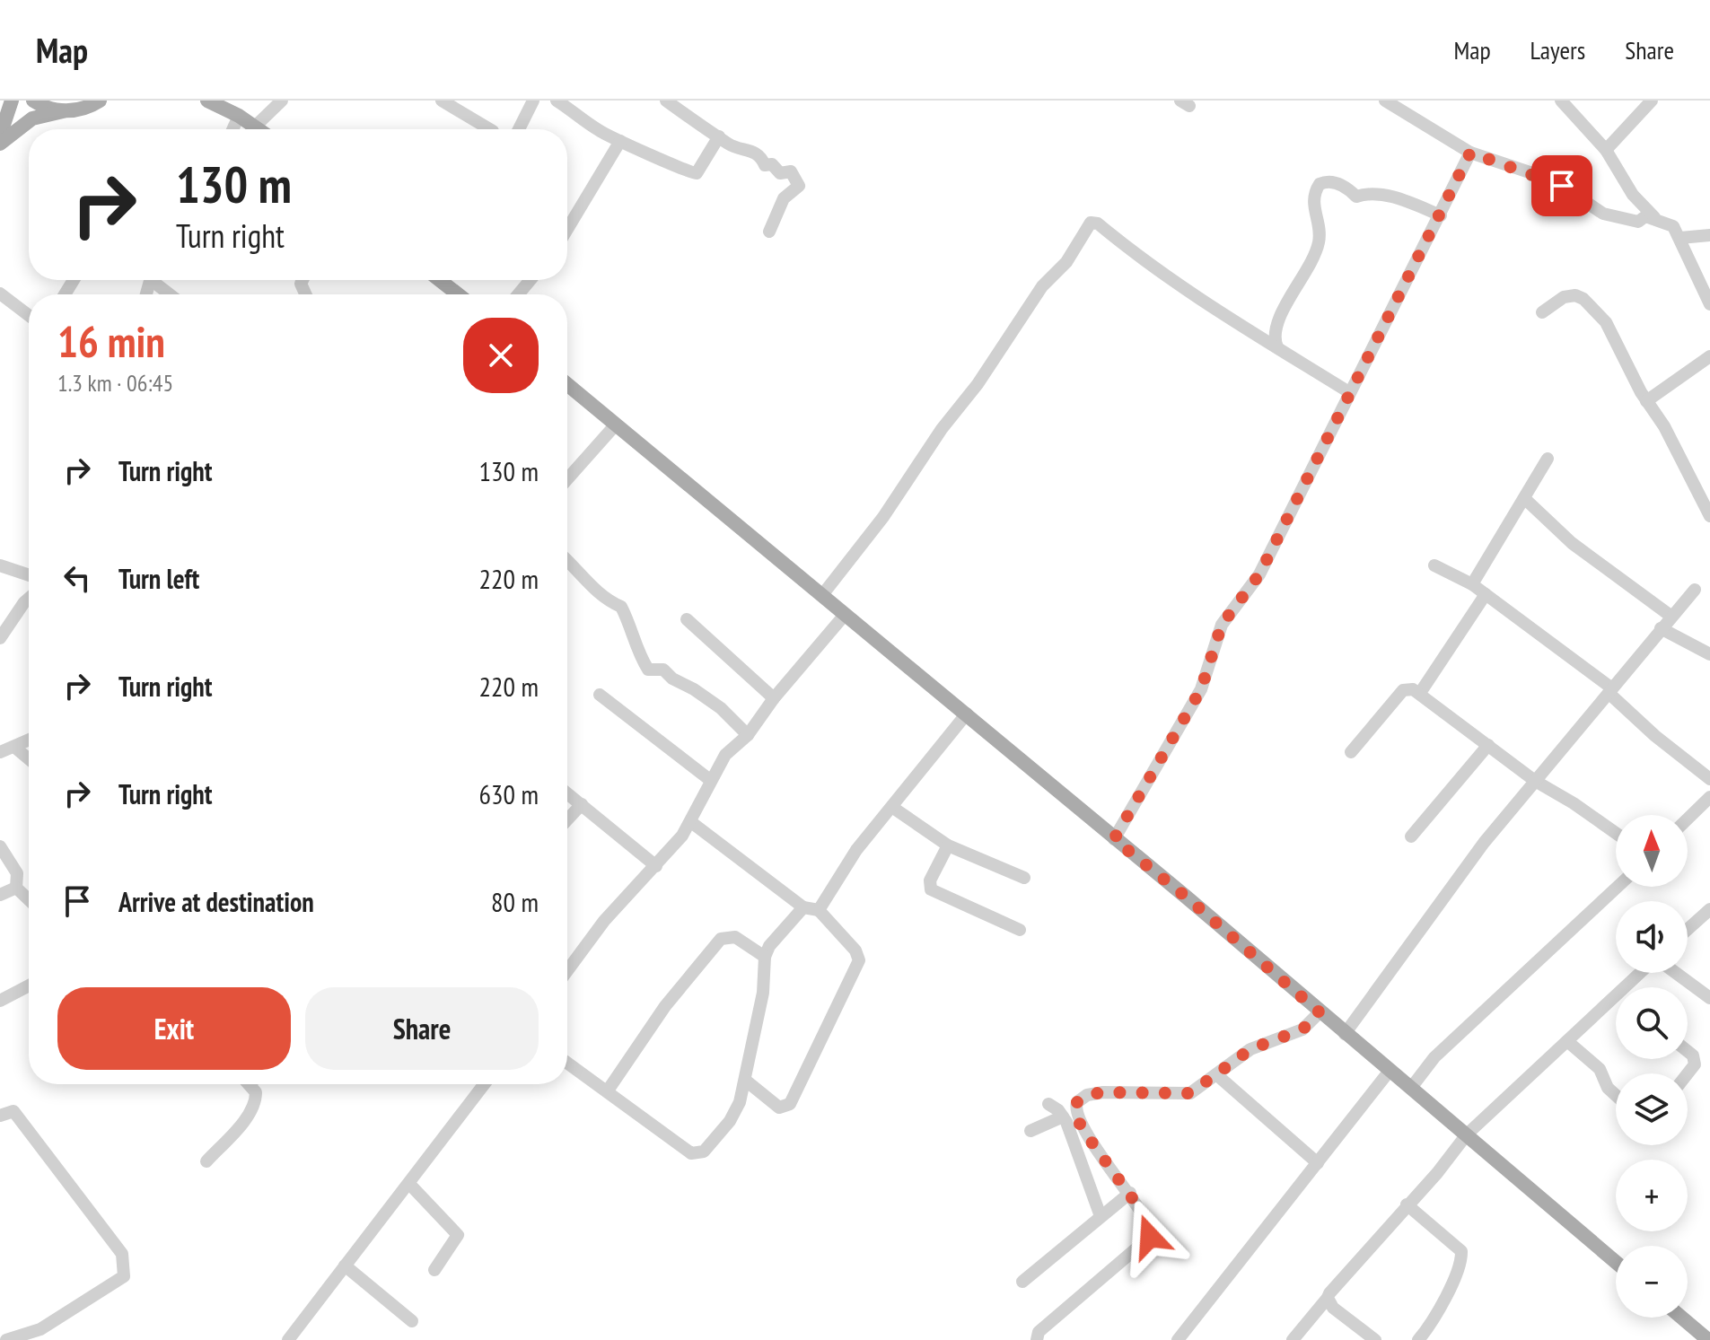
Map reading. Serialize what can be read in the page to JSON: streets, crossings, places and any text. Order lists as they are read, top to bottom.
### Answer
{
  "north": "top",
  "page": {
    "header": "Map",
    "nav": ["Map", "Layers", "Share"],
    "turn": ["130 m", "Turn right"],
    "heading": ["16 min", "1.3 km · 06:45"],
    "list": [
      {
        "name": "Turn right",
        "value": "130 m"
      },
      {
        "name": "Turn left",
        "value": "220 m"
      },
      {
        "name": "Turn right",
        "value": "220 m"
      },
      {
        "name": "Turn right",
        "value": "630 m"
      },
      {
        "name": "Arrive at destination",
        "value": "80 m"
      }
    ],
    "map_buttons": ["+", "−"],
    "buttons": ["Exit", "Share"]
  }
}
